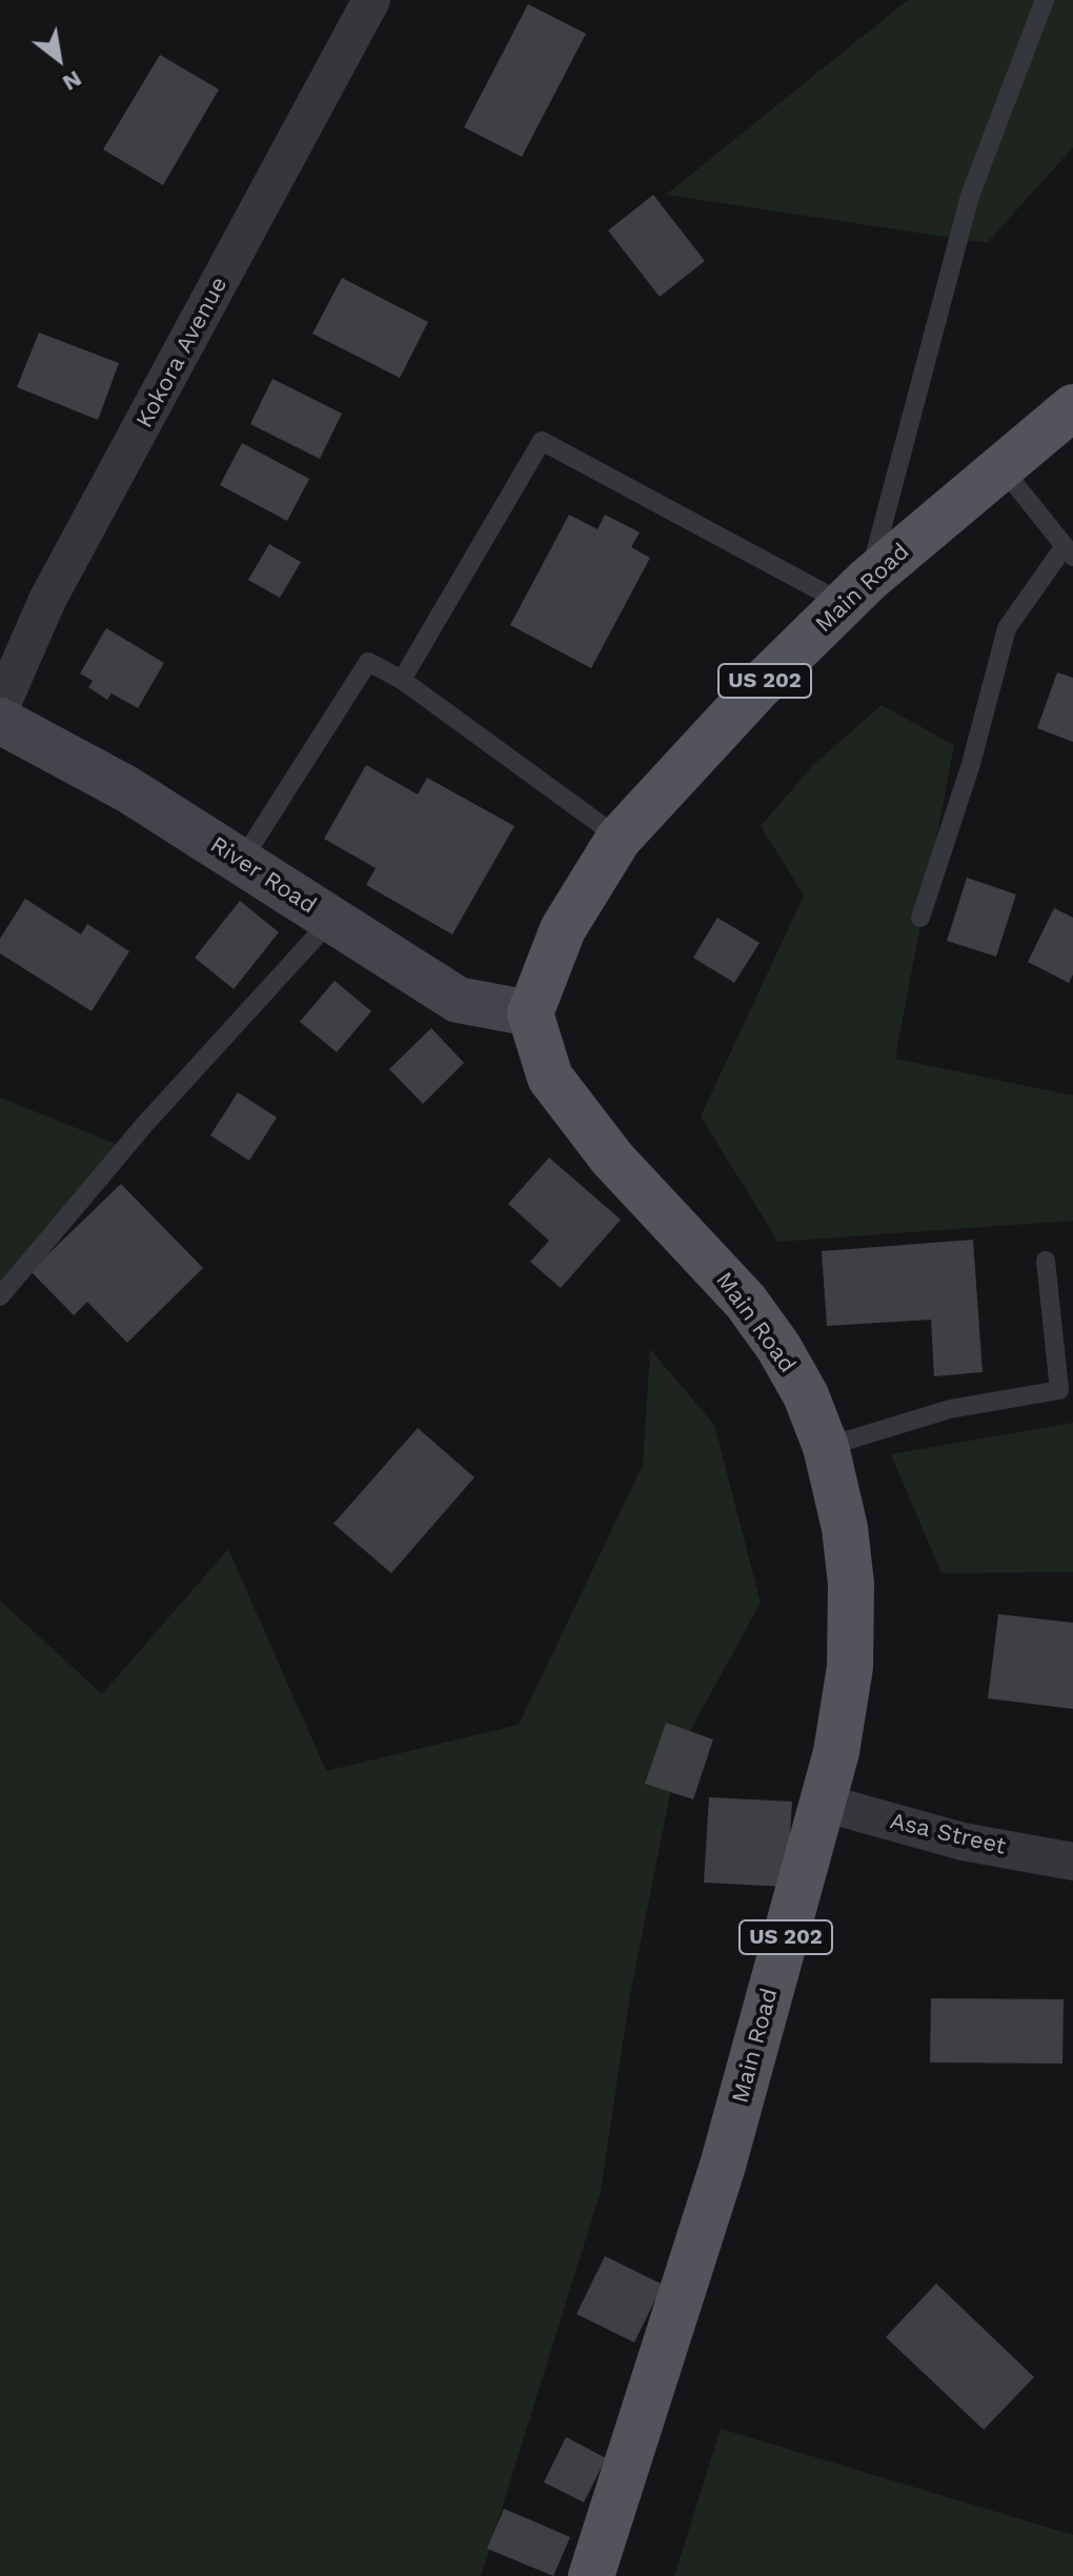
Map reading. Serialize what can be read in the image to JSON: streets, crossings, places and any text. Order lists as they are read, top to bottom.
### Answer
{
  "streets": {
    "main road": ["Main Road", "US 202"],
    "street": ["Kokora Avenue", "River Road", "Asa Street"]
  },
  "crossings": [
    ["Main Road", "River Road"],
    ["Main Road", "Asa Street"]
  ],
  "north": "bottom right"
}
